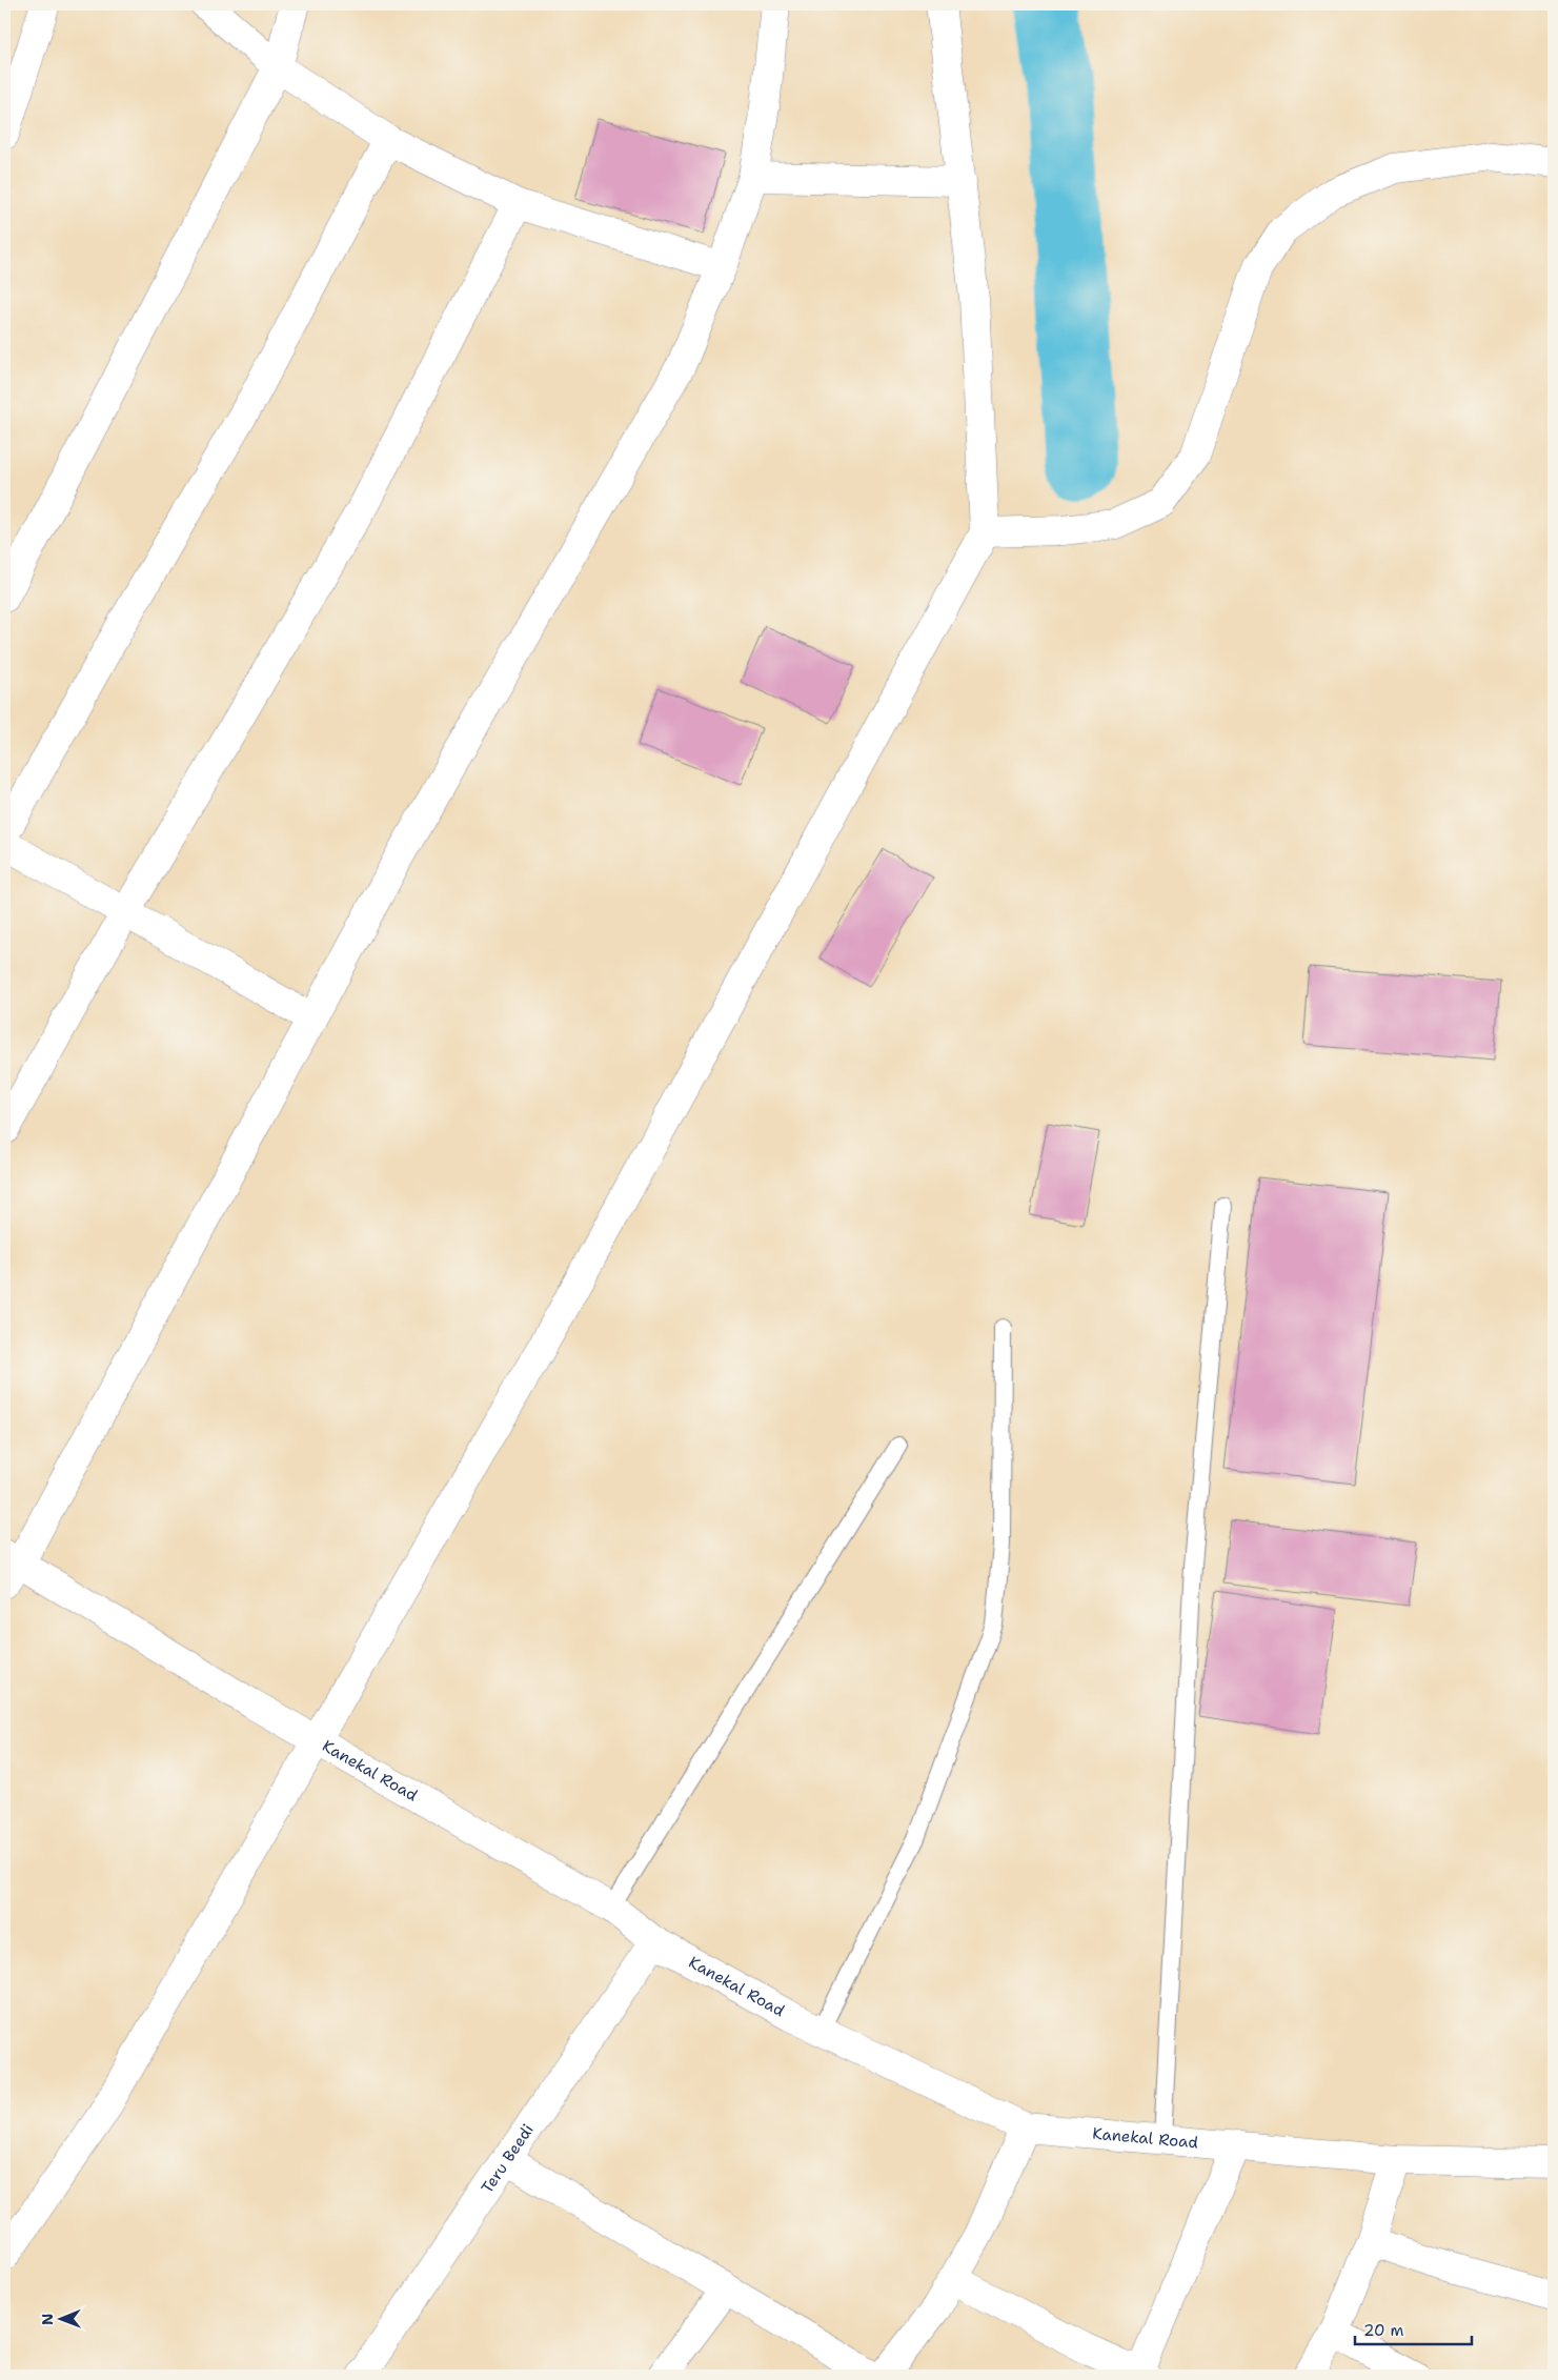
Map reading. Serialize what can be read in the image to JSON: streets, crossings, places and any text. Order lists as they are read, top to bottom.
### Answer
{
  "streets": {
    "street": ["Kanekal Road", "Teru Beedi"]
  },
  "crossings": [
    ["Kanekal Road", "Teru Beedi"]
  ],
  "scale_bar": "20 m",
  "north": "left"
}
